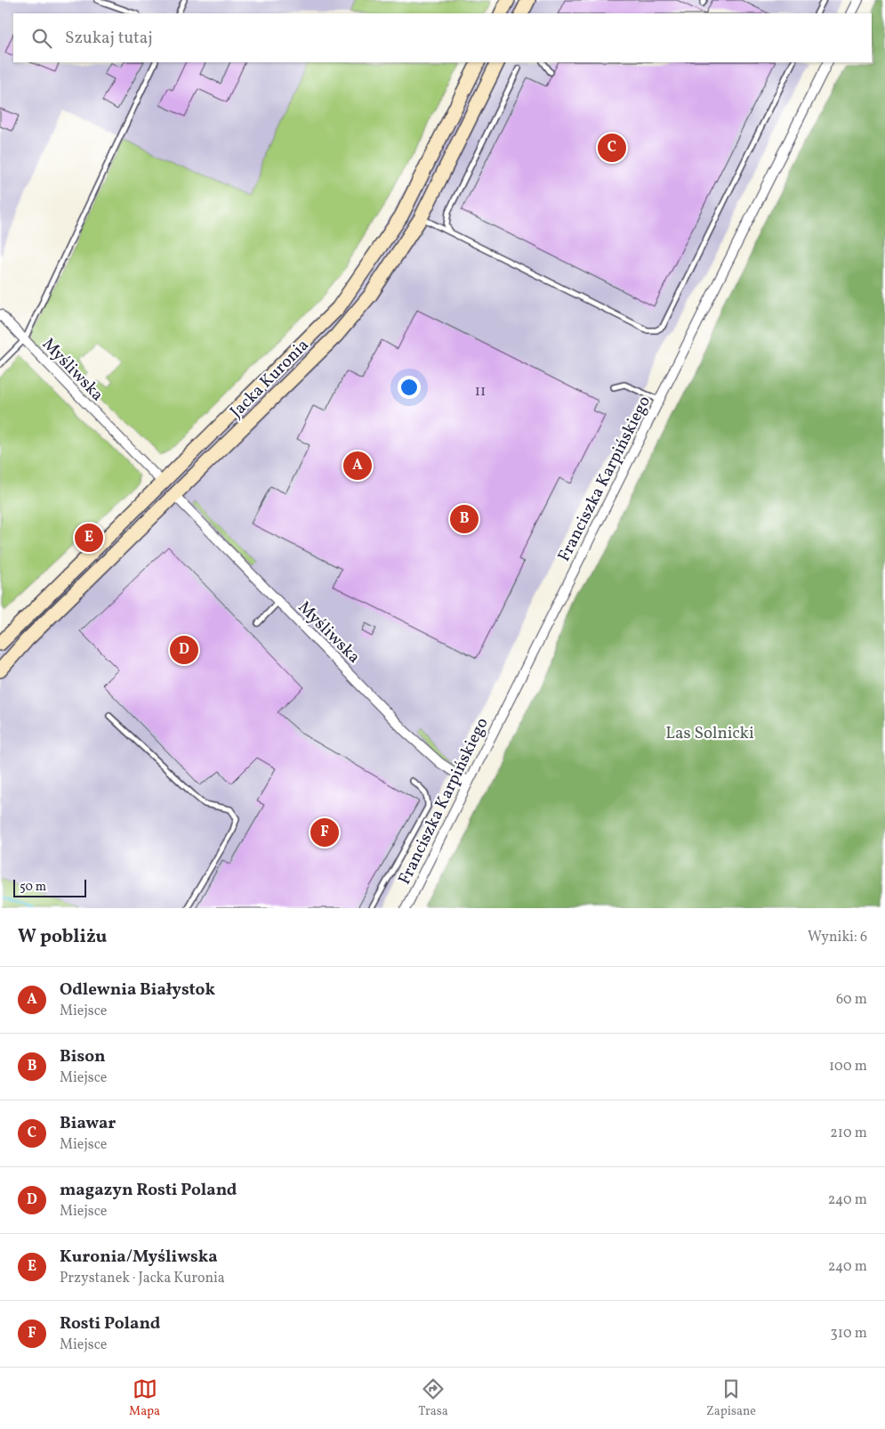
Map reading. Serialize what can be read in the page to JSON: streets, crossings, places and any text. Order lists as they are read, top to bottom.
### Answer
{
  "streets": {
    "main road": ["Jacka Kuronia"],
    "street": ["Myśliwska", "Franciszka Karpińskiego"]
  },
  "crossings": [
    ["Myśliwska", "Jacka Kuronia"],
    ["Myśliwska", "Franciszka Karpińskiego"]
  ],
  "parks": ["Las Solnicki"],
  "house_numbers": ["11"],
  "scale_bar": "50 m",
  "page": {
    "search": "Szukaj tutaj",
    "pins": [
      "C",
      "A",
      "B",
      "E",
      "D",
      "F"
    ],
    "scale": "50 m",
    "heading": ["W pobliżu", "Wyniki: 6"],
    "list": [
      {
        "mark": "A",
        "name": "Odlewnia Białystok",
        "note": "Miejsce",
        "value": "60 m"
      },
      {
        "mark": "B",
        "name": "Bison",
        "note": "Miejsce",
        "value": "100 m"
      },
      {
        "mark": "C",
        "name": "Biawar",
        "note": "Miejsce",
        "value": "210 m"
      },
      {
        "mark": "D",
        "name": "magazyn Rosti Poland",
        "note": "Miejsce",
        "value": "240 m"
      },
      {
        "mark": "E",
        "name": "Kuronia/Myśliwska",
        "note": "Przystanek · Jacka Kuronia",
        "value": "240 m"
      },
      {
        "mark": "F",
        "name": "Rosti Poland",
        "note": "Miejsce",
        "value": "310 m"
      }
    ],
    "nav": ["Mapa", "Trasa", "Zapisane"]
  }
}
